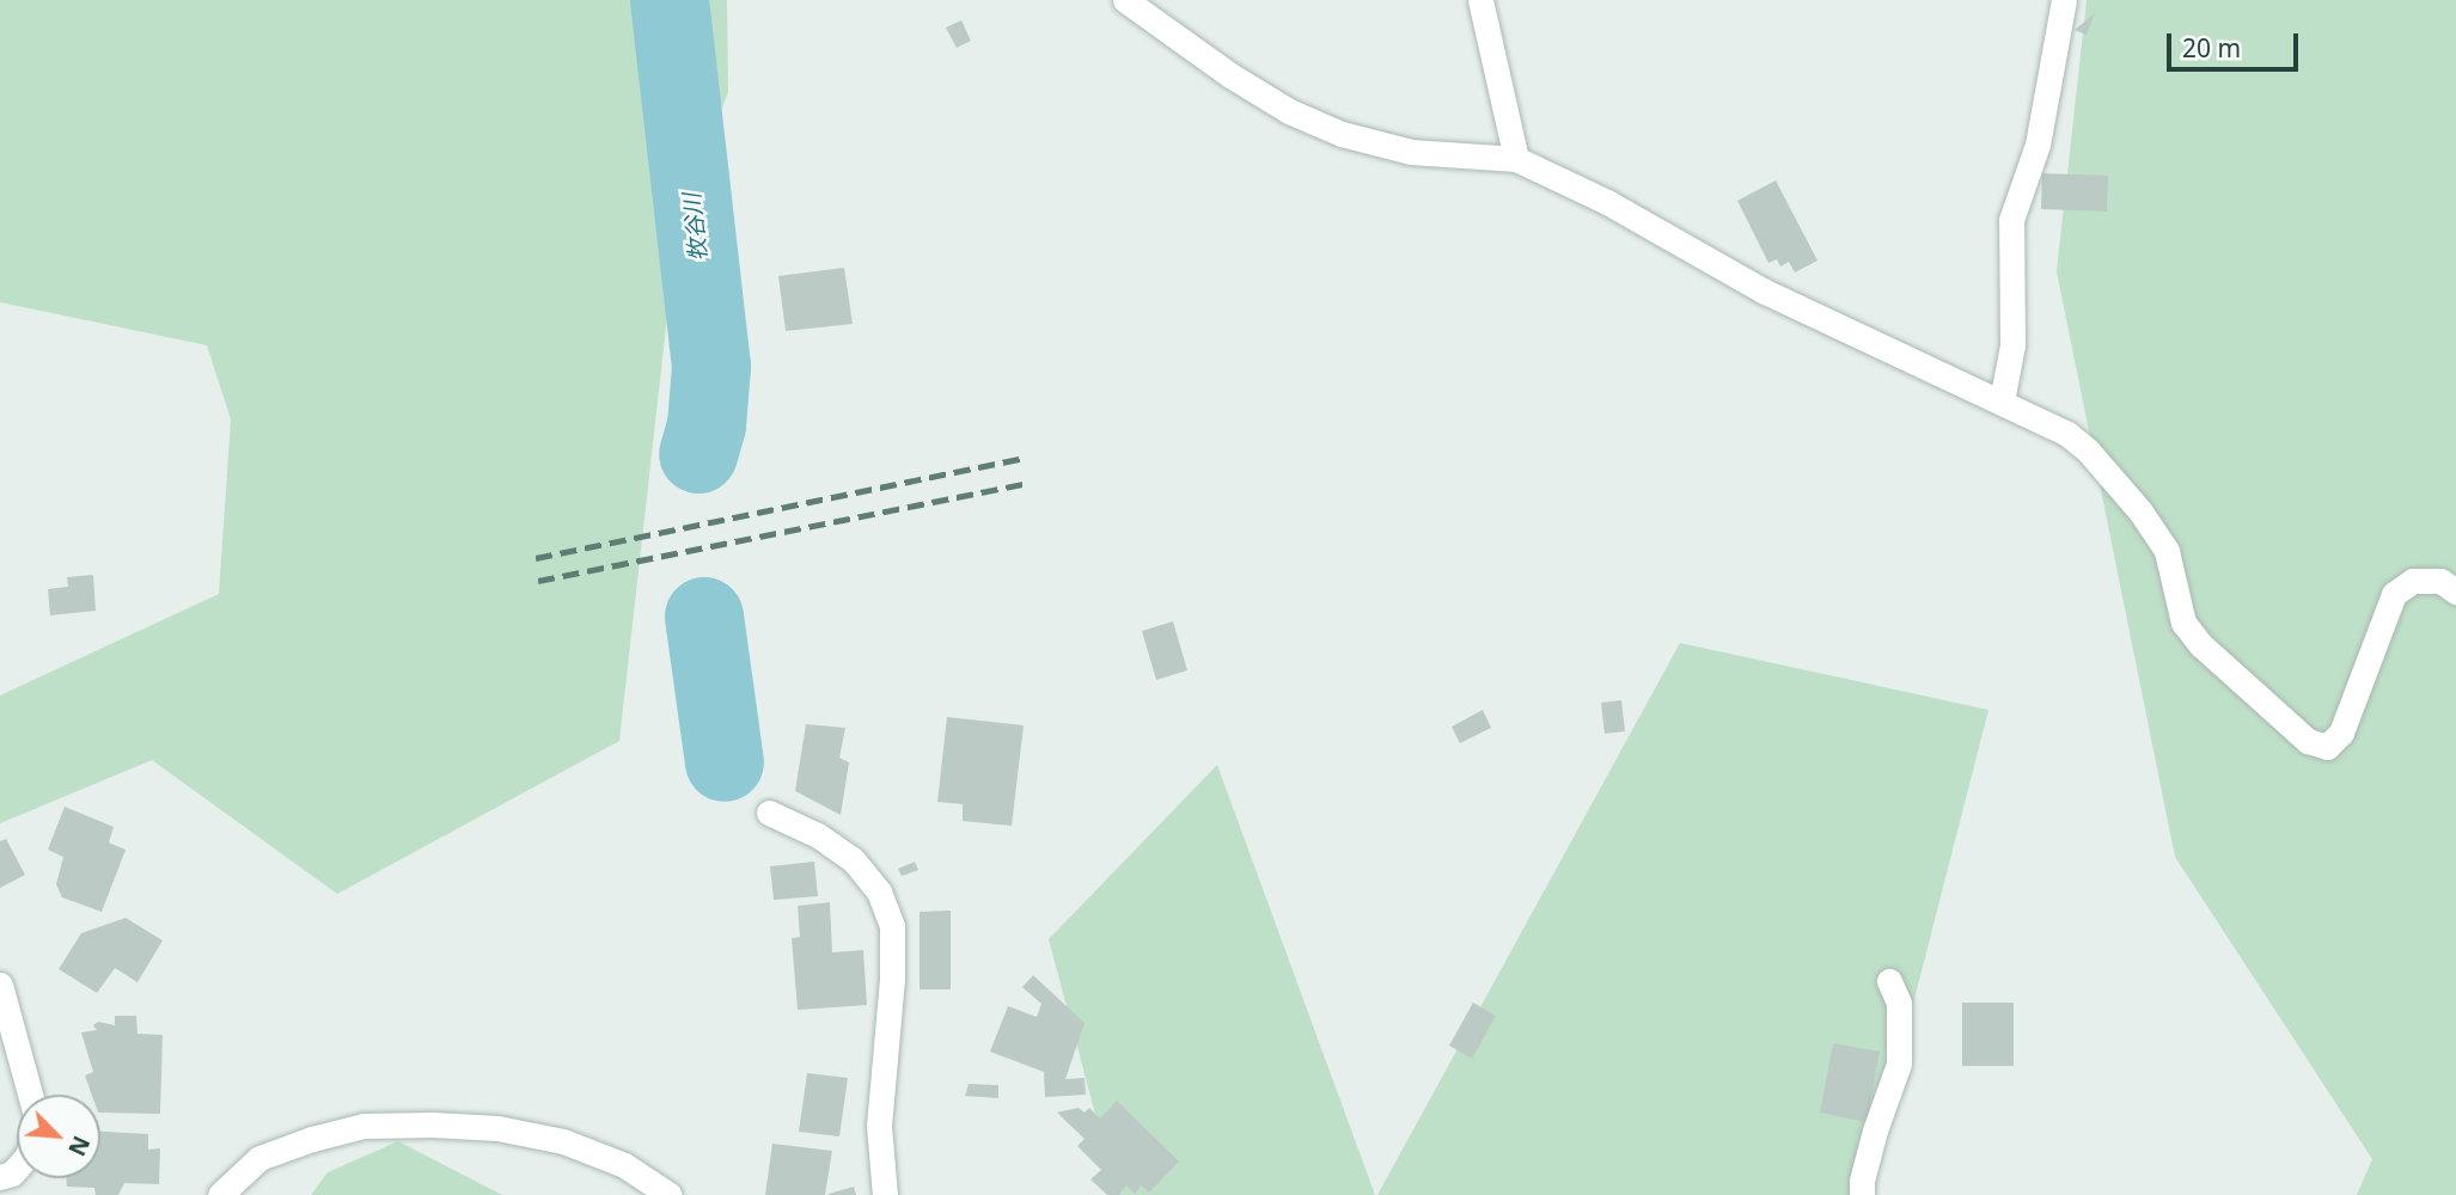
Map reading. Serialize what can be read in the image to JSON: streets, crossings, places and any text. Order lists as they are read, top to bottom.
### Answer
{
  "water": ["牧谷川"],
  "scale_bar": "20 m",
  "north": "bottom right"
}
